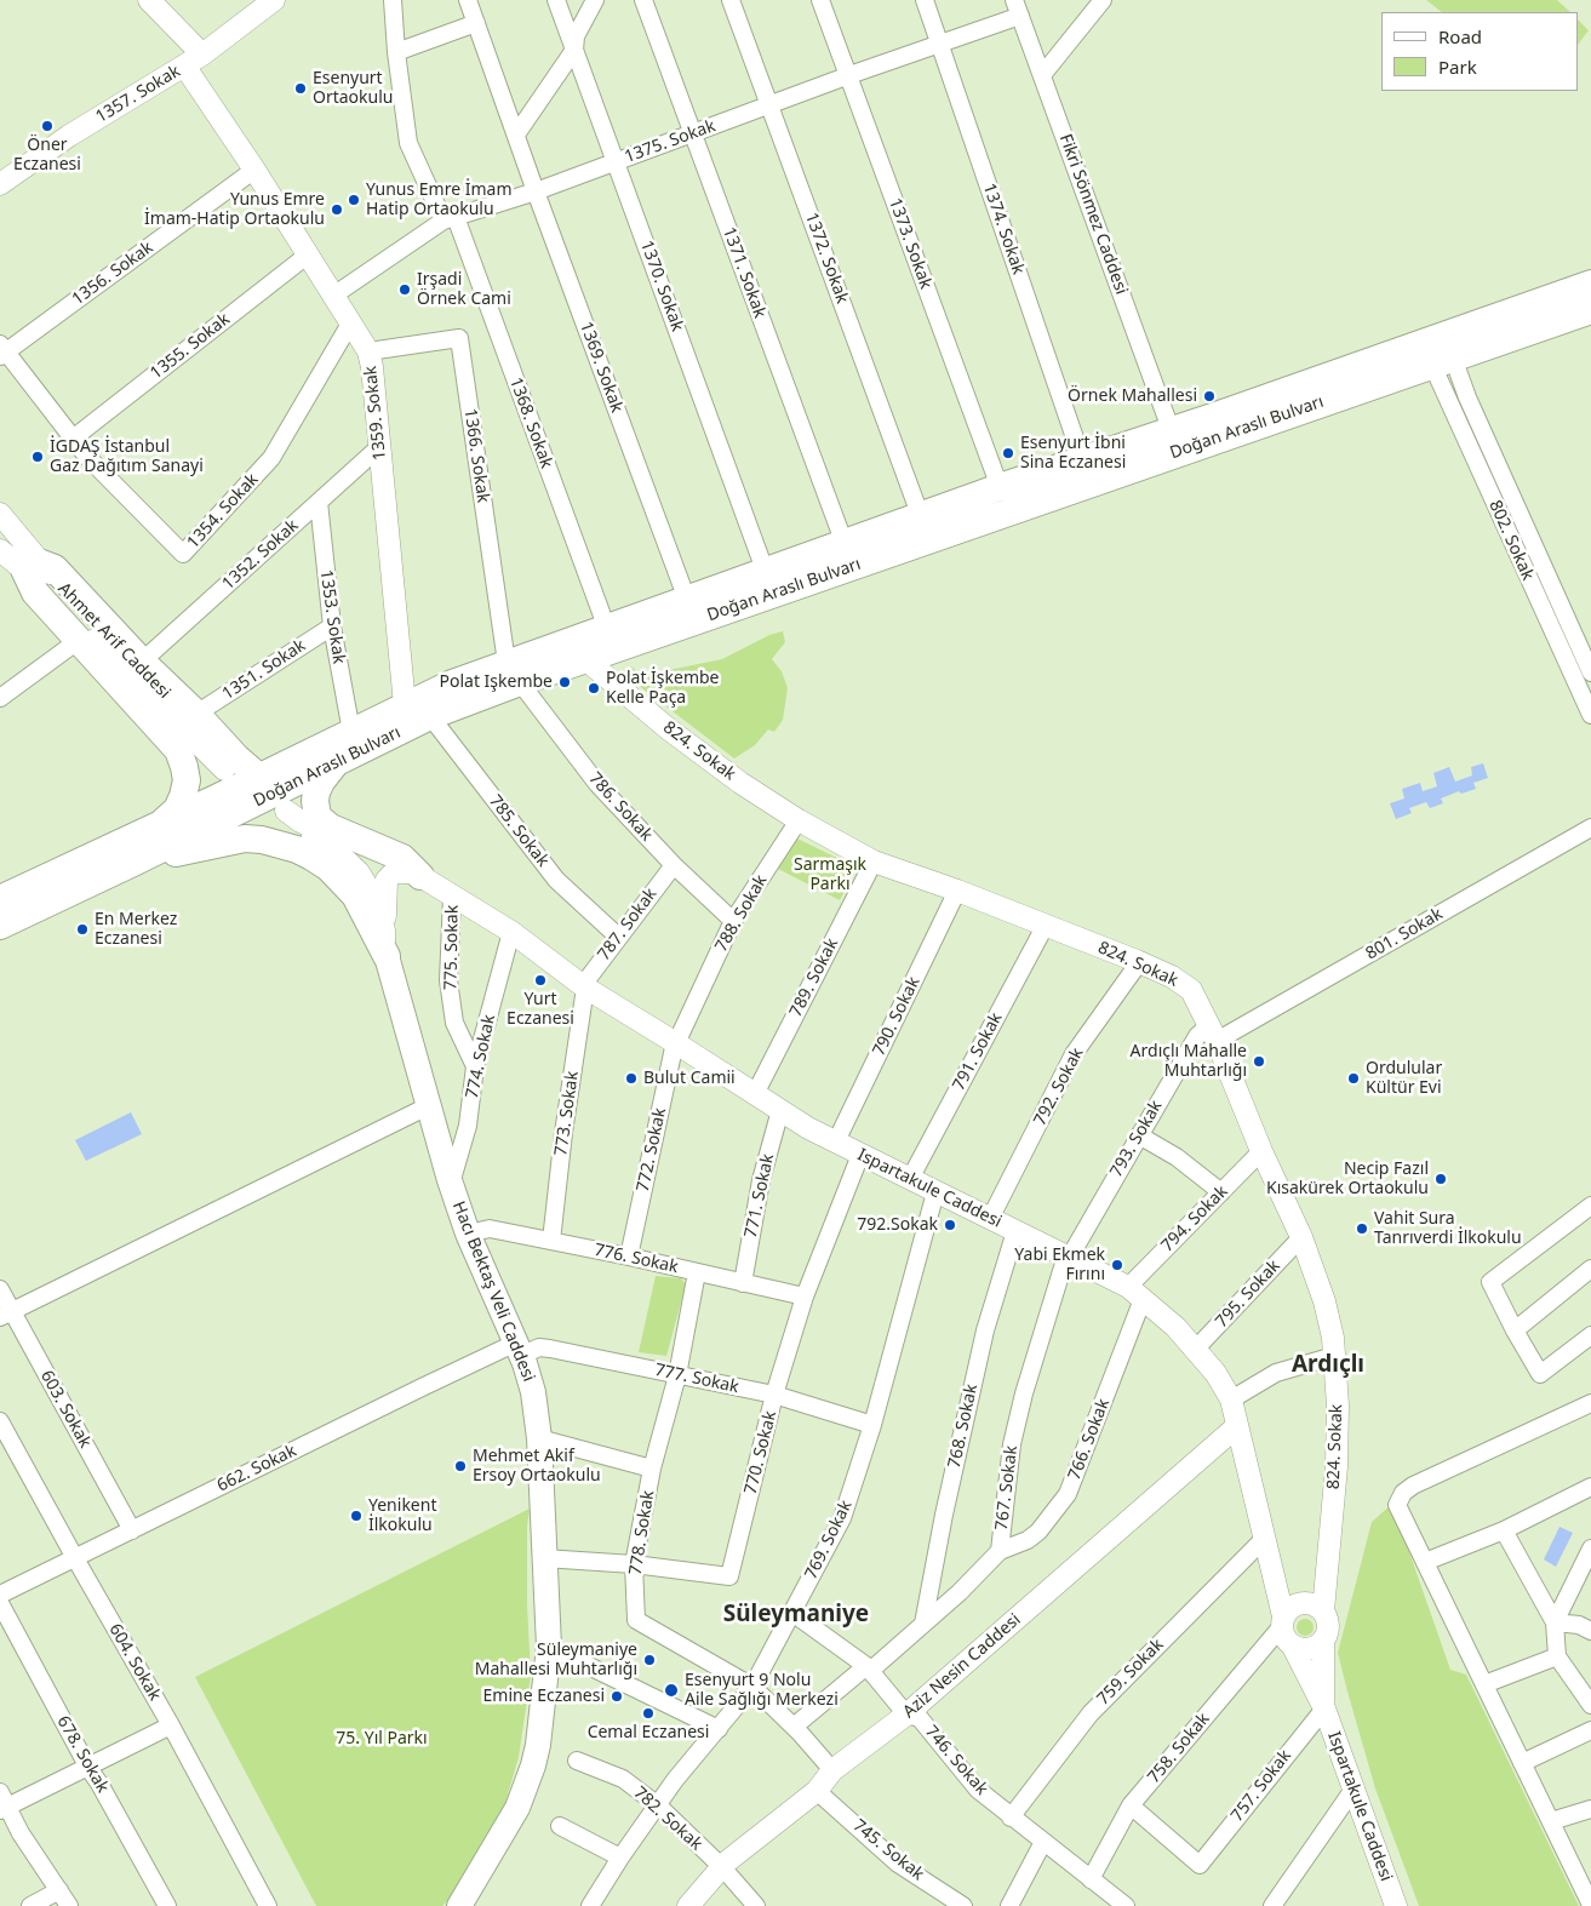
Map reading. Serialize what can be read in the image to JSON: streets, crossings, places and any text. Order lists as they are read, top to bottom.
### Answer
{
  "streets": {
    "main road": ["Doğan Araslı Bulvarı", "Hacı Bektaş Veli Caddesi"],
    "street": [
      "1357. Sokak",
      "1375. Sokak",
      "Fikri Sönmez Caddesi",
      "1374. Sokak",
      "1373. Sokak",
      "1372. Sokak",
      "1371. Sokak",
      "1356. Sokak",
      "1370. Sokak",
      "1355. Sokak",
      "1369. Sokak",
      "1359. Sokak",
      "1368. Sokak",
      "1366. Sokak",
      "1354. Sokak",
      "802. Sokak",
      "1352. Sokak",
      "1353. Sokak",
      "Ahmet Arif Caddesi",
      "1351. Sokak",
      "824. Sokak",
      "786. Sokak",
      "785. Sokak",
      "788. Sokak",
      "787. Sokak",
      "801. Sokak",
      "775. Sokak",
      "789. Sokak",
      "790. Sokak",
      "791. Sokak",
      "774. Sokak",
      "792. Sokak",
      "773. Sokak",
      "793. Sokak",
      "772. Sokak",
      "Ispartakule Caddesi",
      "771. Sokak",
      "794. Sokak",
      "776. Sokak",
      "795. Sokak",
      "777. Sokak",
      "603. Sokak",
      "768. Sokak",
      "766. Sokak",
      "770. Sokak",
      "662. Sokak",
      "767. Sokak",
      "778. Sokak",
      "769. Sokak",
      "604. Sokak",
      "Aziz Nesin Caddesi",
      "759. Sokak",
      "758. Sokak",
      "678. Sokak",
      "746. Sokak",
      "757. Sokak",
      "782. Sokak",
      "745. Sokak"
    ]
  },
  "crossings": [
    ["1357. Sokak", "1359. Sokak"],
    ["1375. Sokak", "Fikri Sönmez Caddesi"],
    ["1375. Sokak", "1374. Sokak"],
    ["1375. Sokak", "1373. Sokak"],
    ["1375. Sokak", "1372. Sokak"],
    ["1375. Sokak", "1371. Sokak"],
    ["1375. Sokak", "1370. Sokak"],
    ["1375. Sokak", "1369. Sokak"],
    ["1375. Sokak", "1359. Sokak"],
    ["1375. Sokak", "1368. Sokak"],
    ["Fikri Sönmez Caddesi", "Doğan Araslı Bulvarı"],
    ["1374. Sokak", "Doğan Araslı Bulvarı"],
    ["1373. Sokak", "Doğan Araslı Bulvarı"],
    ["1372. Sokak", "Doğan Araslı Bulvarı"],
    ["1371. Sokak", "Doğan Araslı Bulvarı"],
    ["1356. Sokak", "1359. Sokak"],
    ["1356. Sokak", "1354. Sokak"],
    ["1370. Sokak", "Doğan Araslı Bulvarı"],
    ["1355. Sokak", "1359. Sokak"],
    ["1355. Sokak", "1354. Sokak"],
    ["1369. Sokak", "Doğan Araslı Bulvarı"],
    ["1359. Sokak", "Doğan Araslı Bulvarı"],
    ["1359. Sokak", "1366. Sokak"],
    ["1359. Sokak", "1354. Sokak"],
    ["1359. Sokak", "1352. Sokak"],
    ["1368. Sokak", "Doğan Araslı Bulvarı"],
    ["Doğan Araslı Bulvarı", "1366. Sokak"],
    ["Doğan Araslı Bulvarı", "802. Sokak"],
    ["Doğan Araslı Bulvarı", "1353. Sokak"],
    ["Doğan Araslı Bulvarı", "824. Sokak"],
    ["Doğan Araslı Bulvarı", "786. Sokak"],
    ["Doğan Araslı Bulvarı", "785. Sokak"],
    ["1366. Sokak", "786. Sokak"],
    ["1352. Sokak", "1353. Sokak"],
    ["1353. Sokak", "1351. Sokak"],
    ["824. Sokak", "788. Sokak"],
    ["824. Sokak", "801. Sokak"],
    ["824. Sokak", "789. Sokak"],
    ["824. Sokak", "790. Sokak"],
    ["824. Sokak", "791. Sokak"],
    ["824. Sokak", "792. Sokak"],
    ["824. Sokak", "793. Sokak"],
    ["824. Sokak", "Ispartakule Caddesi"],
    ["824. Sokak", "794. Sokak"],
    ["824. Sokak", "795. Sokak"],
    ["824. Sokak", "758. Sokak"],
    ["786. Sokak", "788. Sokak"],
    ["786. Sokak", "787. Sokak"],
    ["785. Sokak", "787. Sokak"],
    ["788. Sokak", "772. Sokak"],
    ["788. Sokak", "Ispartakule Caddesi"],
    ["787. Sokak", "773. Sokak"],
    ["787. Sokak", "Ispartakule Caddesi"],
    ["801. Sokak", "793. Sokak"],
    ["775. Sokak", "774. Sokak"],
    ["775. Sokak", "Ispartakule Caddesi"],
    ["789. Sokak", "Ispartakule Caddesi"],
    ["790. Sokak", "Ispartakule Caddesi"],
    ["791. Sokak", "Ispartakule Caddesi"],
    ["774. Sokak", "Ispartakule Caddesi"],
    ["774. Sokak", "Hacı Bektaş Veli Caddesi"],
    ["792. Sokak", "Ispartakule Caddesi"],
    ["773. Sokak", "Ispartakule Caddesi"],
    ["773. Sokak", "776. Sokak"],
    ["793. Sokak", "Ispartakule Caddesi"],
    ["793. Sokak", "767. Sokak"],
    ["772. Sokak", "Ispartakule Caddesi"],
    ["772. Sokak", "776. Sokak"],
    ["Ispartakule Caddesi", "771. Sokak"],
    ["Ispartakule Caddesi", "794. Sokak"],
    ["Ispartakule Caddesi", "Hacı Bektaş Veli Caddesi"],
    ["Ispartakule Caddesi", "795. Sokak"],
    ["Ispartakule Caddesi", "768. Sokak"],
    ["Ispartakule Caddesi", "766. Sokak"],
    ["Ispartakule Caddesi", "770. Sokak"],
    ["Ispartakule Caddesi", "767. Sokak"],
    ["Ispartakule Caddesi", "769. Sokak"],
    ["Ispartakule Caddesi", "Aziz Nesin Caddesi"],
    ["Ispartakule Caddesi", "759. Sokak"],
    ["Ispartakule Caddesi", "758. Sokak"],
    ["Ispartakule Caddesi", "757. Sokak"],
    ["771. Sokak", "776. Sokak"],
    ["794. Sokak", "766. Sokak"],
    ["776. Sokak", "Hacı Bektaş Veli Caddesi"],
    ["776. Sokak", "770. Sokak"],
    ["776. Sokak", "778. Sokak"],
    ["Hacı Bektaş Veli Caddesi", "777. Sokak"],
    ["Hacı Bektaş Veli Caddesi", "770. Sokak"],
    ["Hacı Bektaş Veli Caddesi", "662. Sokak"],
    ["777. Sokak", "770. Sokak"],
    ["777. Sokak", "662. Sokak"],
    ["777. Sokak", "778. Sokak"],
    ["777. Sokak", "769. Sokak"],
    ["603. Sokak", "662. Sokak"],
    ["768. Sokak", "767. Sokak"],
    ["766. Sokak", "767. Sokak"],
    ["770. Sokak", "778. Sokak"],
    ["662. Sokak", "604. Sokak"],
    ["767. Sokak", "778. Sokak"],
    ["767. Sokak", "746. Sokak"],
    ["778. Sokak", "769. Sokak"],
    ["778. Sokak", "Aziz Nesin Caddesi"],
    ["769. Sokak", "746. Sokak"],
    ["769. Sokak", "782. Sokak"],
    ["Aziz Nesin Caddesi", "746. Sokak"],
    ["Aziz Nesin Caddesi", "782. Sokak"],
    ["Aziz Nesin Caddesi", "745. Sokak"],
    ["759. Sokak", "746. Sokak"],
    ["758. Sokak", "746. Sokak"],
    ["758. Sokak", "757. Sokak"]
  ],
  "districts": ["Ardıçlı", "Süleymaniye"],
  "parks": ["Sarmaşık Parkı", "75. Yıl Parkı"],
  "places": [
    "Esenyurt Ortaokulu",
    "Öner Eczanesi",
    "Yunus Emre İmam Hatip Ortaokulu",
    "Yunus Emre İmam-Hatip Ortaokulu",
    "Irşadi Örnek Cami",
    "Örnek Mahallesi",
    "Esenyurt İbni Sina Eczanesi",
    "İGDAŞ İstanbul Gaz Dağıtım Sanayi",
    "Polat Işkembe",
    "Polat İşkembe Kelle Paça",
    "En Merkez Eczanesi",
    "Yurt Eczanesi",
    "Ardıçlı Mahalle Muhtarlığı",
    "Bulut Camii",
    "Ordulular Kültür Evi",
    "Necip Fazıl Kısakürek Ortaokulu",
    "792.Sokak",
    "Vahit Sura Tanrıverdi İlkokulu",
    "Yabi Ekmek Fırını",
    "Mehmet Akif Ersoy Ortaokulu",
    "Yenikent İlkokulu",
    "Süleymaniye Mahallesi Muhtarlığı",
    "Esenyurt 9 Nolu Aile Sağlığı Merkezi",
    "Emine Eczanesi",
    "Cemal Eczanesi"
  ],
  "legend": ["Road", "Park"]
}
